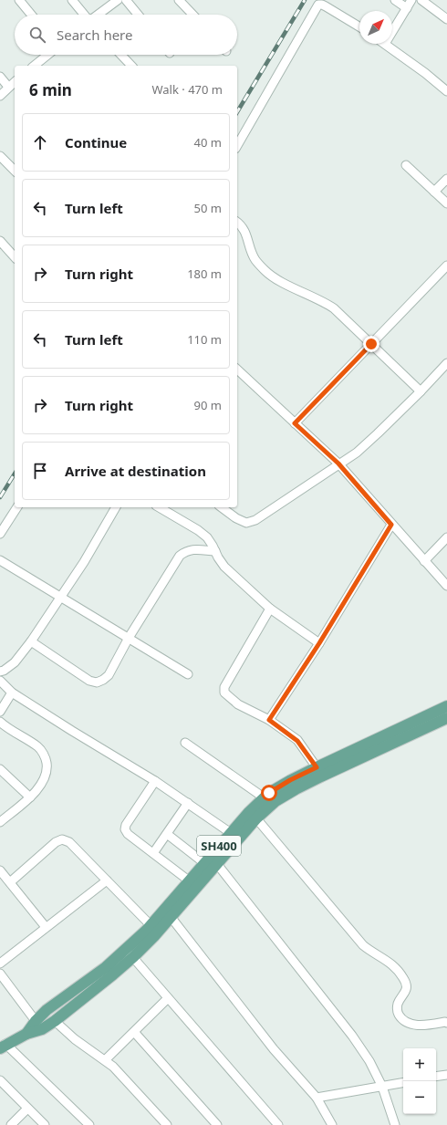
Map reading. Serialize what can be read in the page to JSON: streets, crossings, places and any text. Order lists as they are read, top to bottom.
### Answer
{
  "streets": {
    "main road": ["SH400"]
  },
  "north": "top right",
  "page": {
    "search": "Search here",
    "heading": ["6 min", "Walk · 470 m"],
    "list": [
      ["Continue", "40 m"],
      ["Turn left", "50 m"],
      ["Turn right", "180 m"],
      ["Turn left", "110 m"],
      ["Turn right", "90 m"],
      "Arrive at destination"
    ],
    "map_buttons": ["+", "−"]
  }
}
